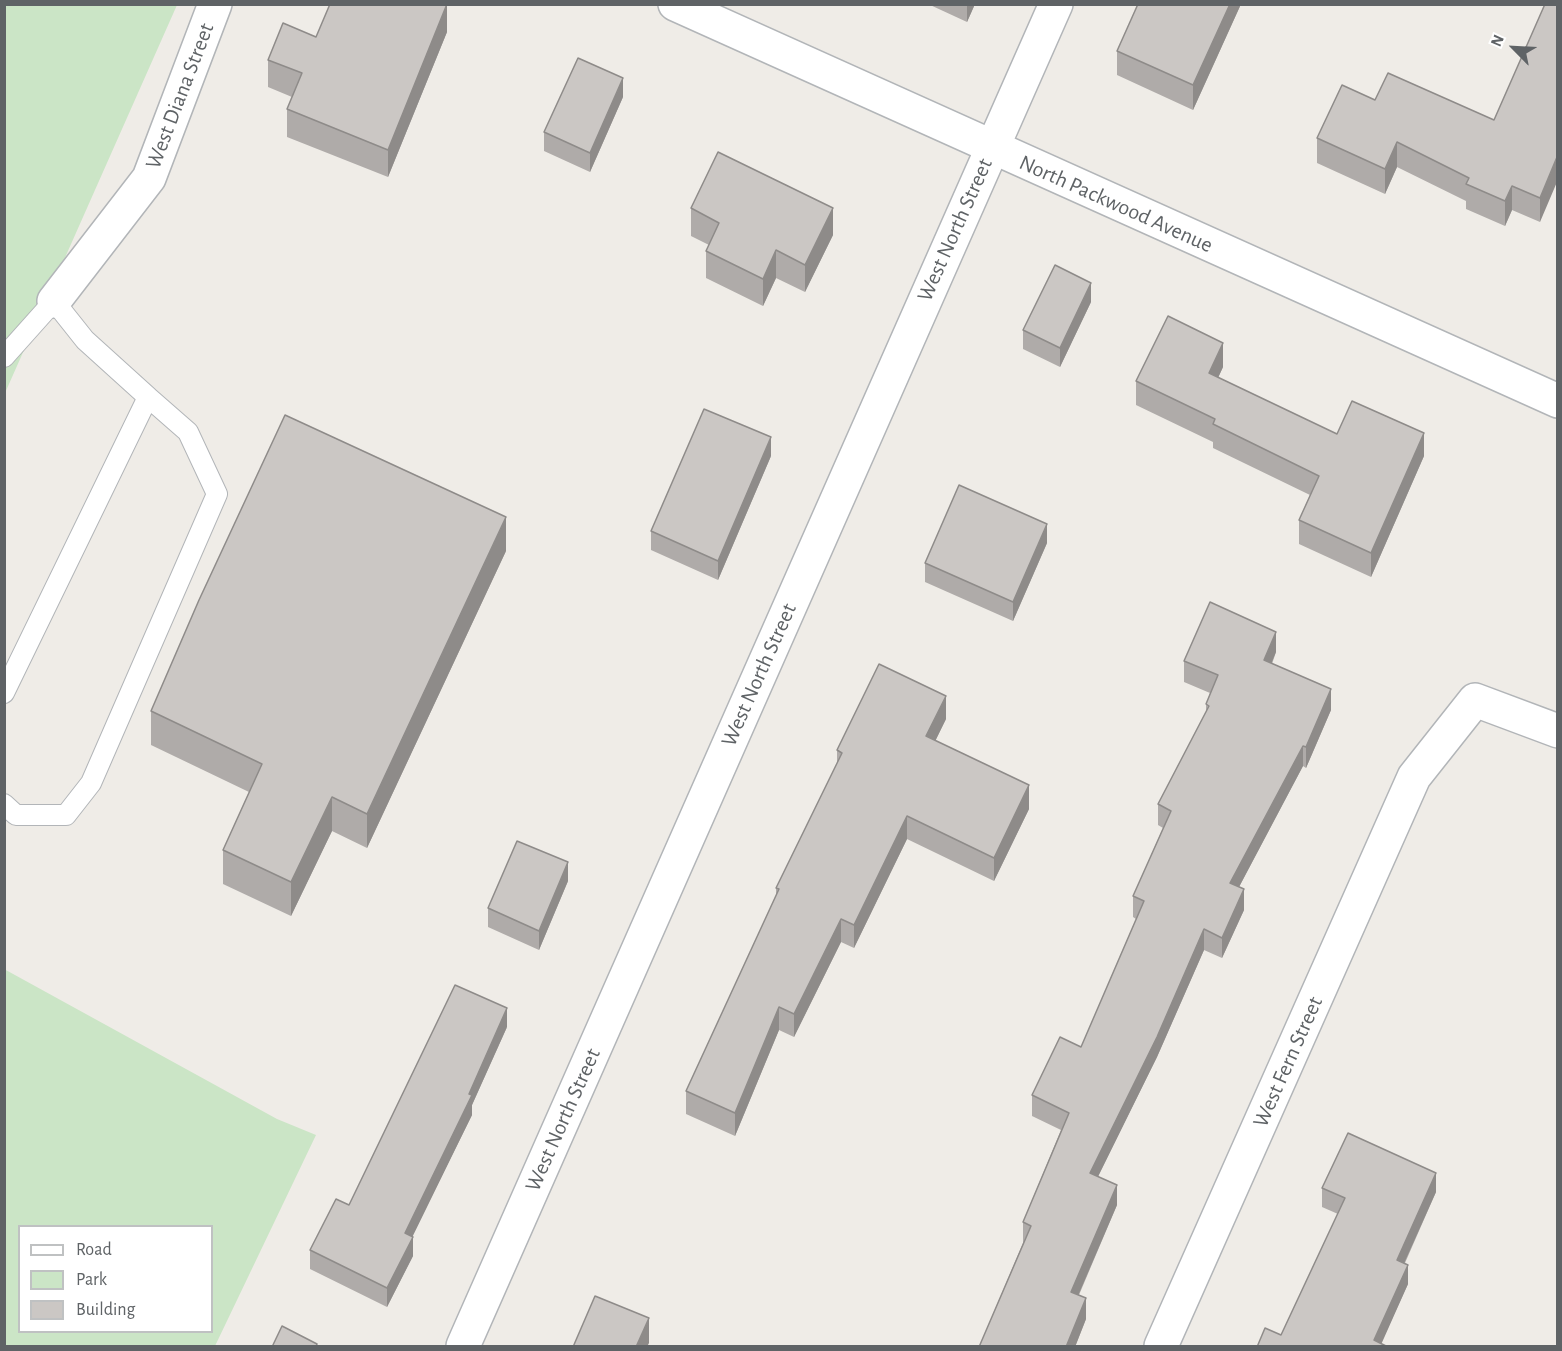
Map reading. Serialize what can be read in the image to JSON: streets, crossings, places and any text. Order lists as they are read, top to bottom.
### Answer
{
  "streets": {
    "street": [
      "West Diana Street",
      "North Packwood Avenue",
      "West North Street",
      "West Fern Street"
    ]
  },
  "crossings": [
    ["North Packwood Avenue", "West North Street"]
  ],
  "legend": ["Road", "Park", "Building"],
  "north": "top left"
}
